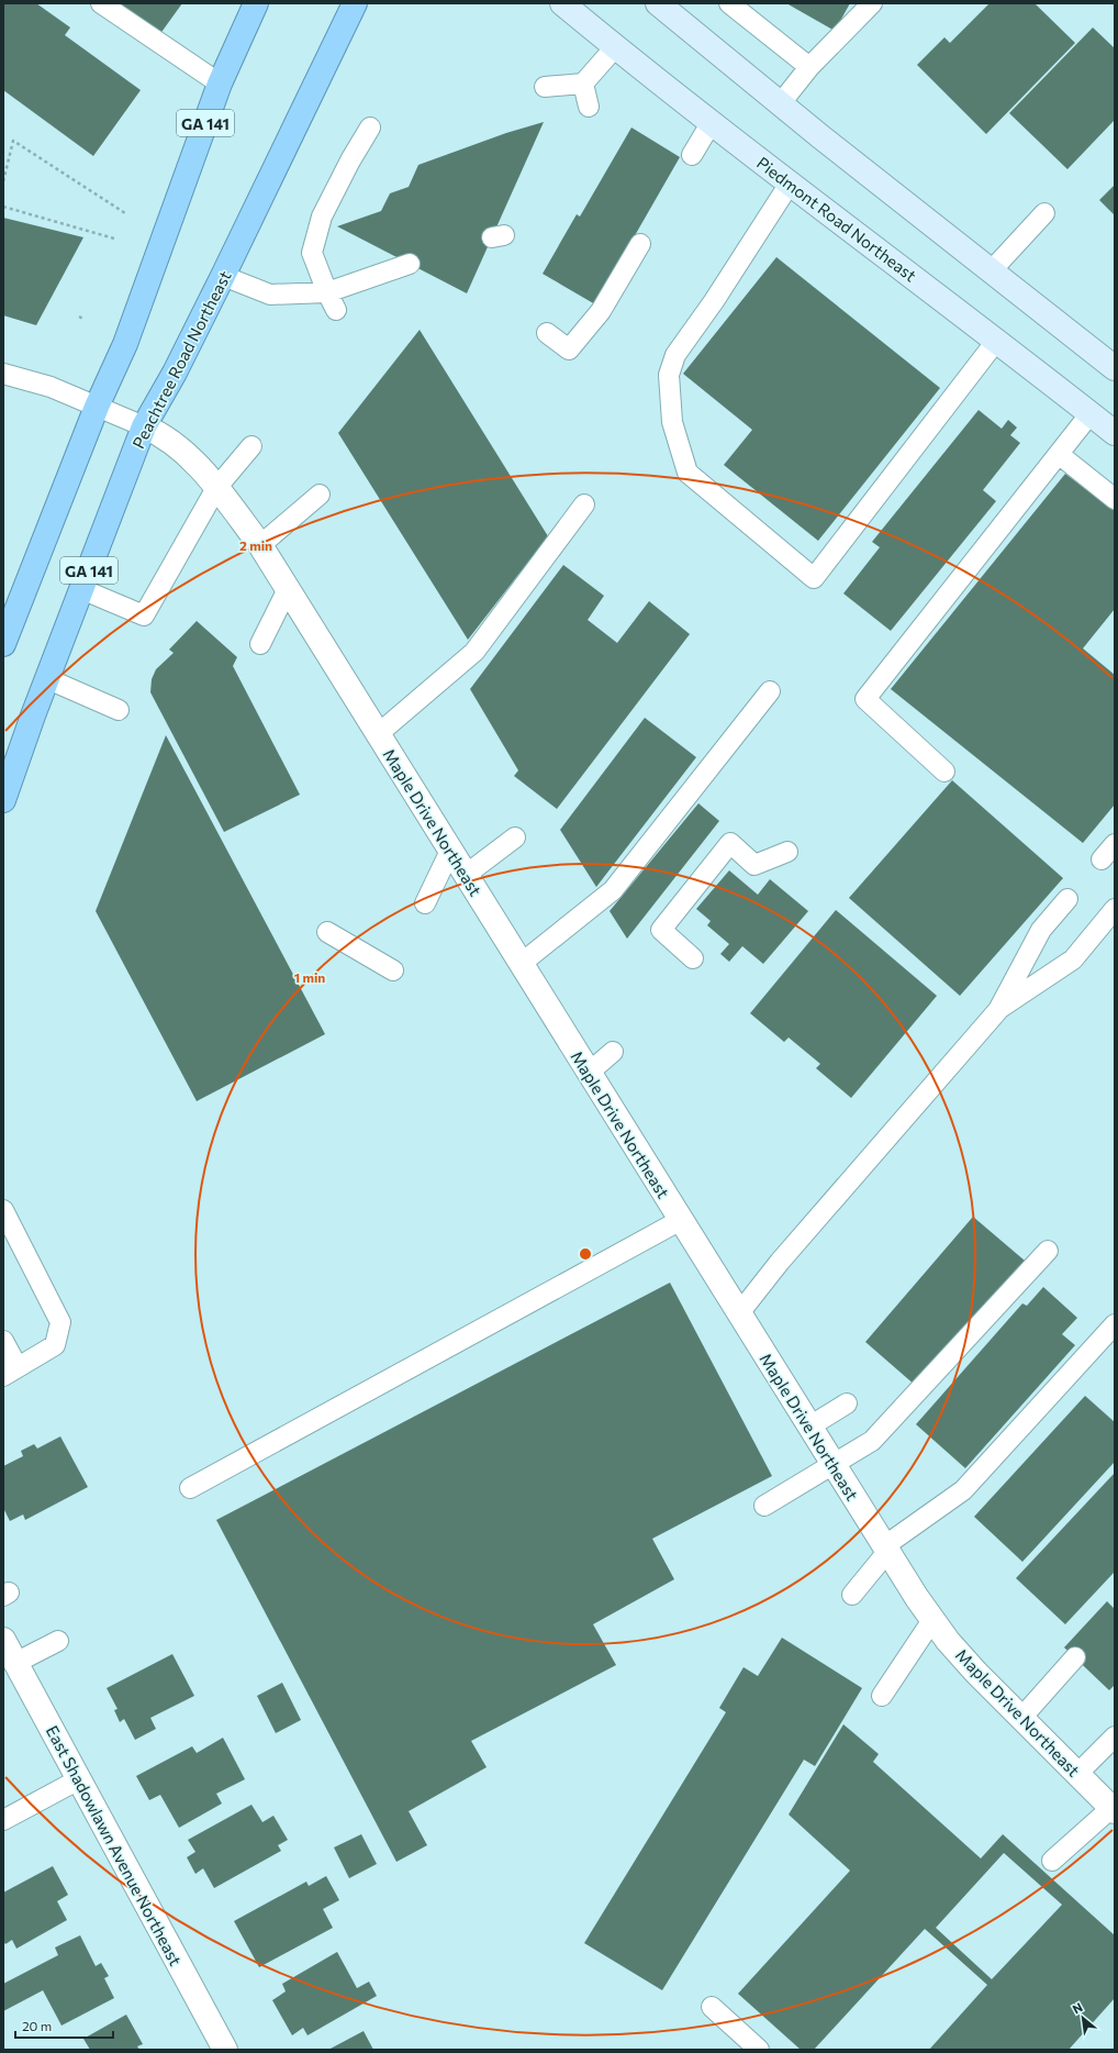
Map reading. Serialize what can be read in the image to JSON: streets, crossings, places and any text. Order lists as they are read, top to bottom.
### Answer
{
  "streets": {
    "highway": ["GA 141", "Peachtree Road Northeast"],
    "main road": ["Piedmont Road Northeast"],
    "street": ["Maple Drive Northeast", "East Shadowlawn Avenue Northeast"]
  },
  "crossings": [
    ["Peachtree Road Northeast", "Maple Drive Northeast"]
  ],
  "scale_bar": "20 m",
  "north": "top left",
  "rings": ["2 min", "1 min"]
}
